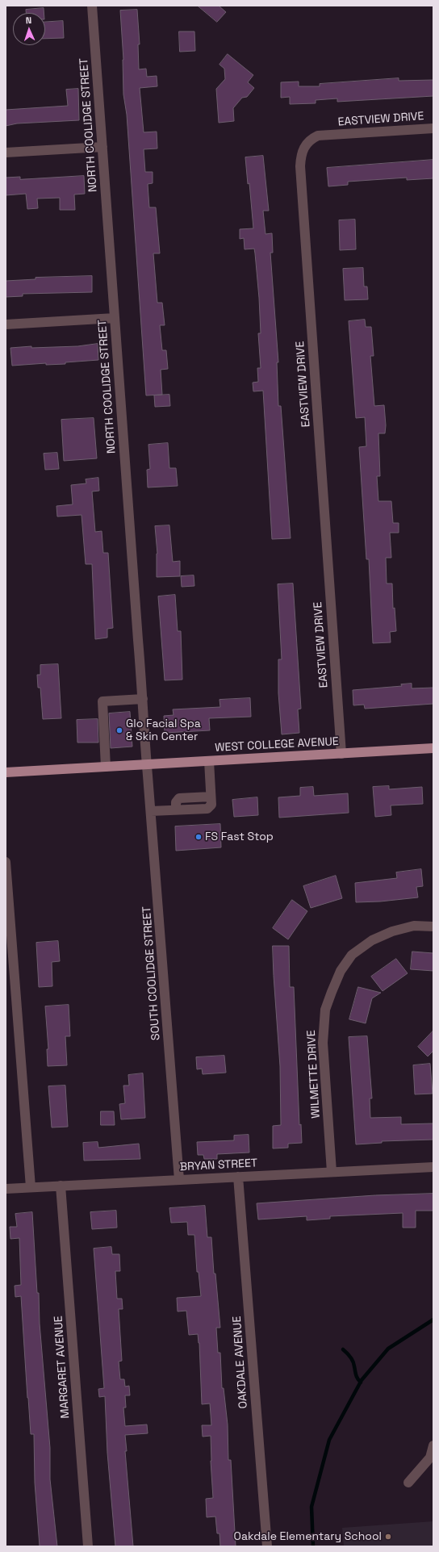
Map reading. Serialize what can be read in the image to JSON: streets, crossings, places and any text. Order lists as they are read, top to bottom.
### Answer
{
  "streets": {
    "main road": ["WEST COLLEGE AVENUE"],
    "street": [
      "EASTVIEW DRIVE",
      "NORTH COOLIDGE STREET",
      "SOUTH COOLIDGE STREET",
      "WILMETTE DRIVE",
      "BRYAN STREET",
      "OAKDALE AVENUE",
      "MARGARET AVENUE"
    ]
  },
  "crossings": [
    ["EASTVIEW DRIVE", "WEST COLLEGE AVENUE"],
    ["NORTH COOLIDGE STREET", "WEST COLLEGE AVENUE"],
    ["NORTH COOLIDGE STREET", "SOUTH COOLIDGE STREET"],
    ["WEST COLLEGE AVENUE", "SOUTH COOLIDGE STREET"],
    ["SOUTH COOLIDGE STREET", "BRYAN STREET"],
    ["WILMETTE DRIVE", "BRYAN STREET"],
    ["BRYAN STREET", "OAKDALE AVENUE"],
    ["BRYAN STREET", "MARGARET AVENUE"]
  ],
  "places": ["Glo Facial Spa & Skin Center", "FS Fast Stop", "Oakdale Elementary School"],
  "north": "top"
}
